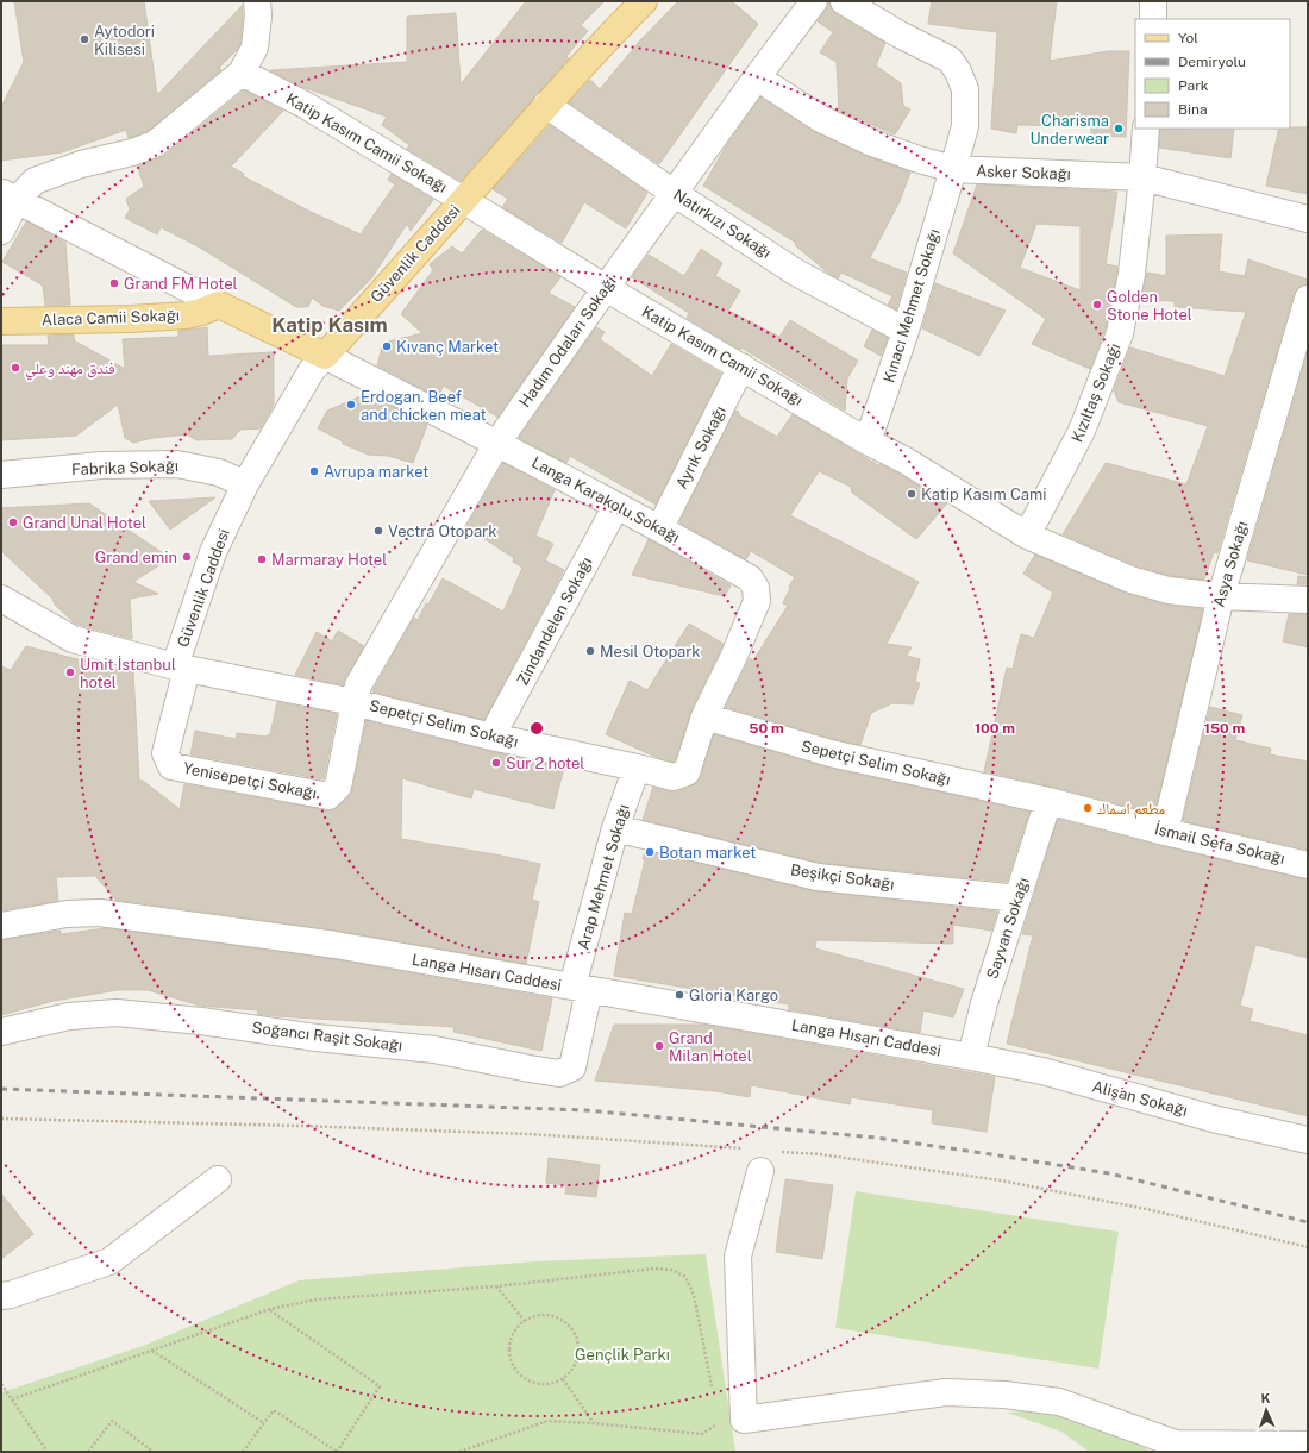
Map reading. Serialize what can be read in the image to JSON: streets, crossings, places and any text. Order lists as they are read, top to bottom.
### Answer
{
  "streets": {
    "main road": ["Güvenlik Caddesi", "Alaca Camii Sokağı"],
    "street": [
      "Katip Kasım Camii Sokağı",
      "Asker Sokağı",
      "Natırkızı Sokağı",
      "Kınacı Mehmet Sokağı",
      "Hadım Odaları Sokağı",
      "Kızıltaş Sokağı",
      "Ayrık Sokağı",
      "Fabrika Sokağı",
      "Langa Karakolu Sokağı",
      "Asya Sokağı",
      "Zindandelen Sokağı",
      "Sepetçi Selim Sokağı",
      "Yenisepetçi Sokağı",
      "İsmail Sefa Sokağı",
      "Arap Mehmet Sokağı",
      "Beşikçi Sokağı",
      "Sayvan Sokağı",
      "Langa Hısarı Caddesi",
      "Soğancı Raşit Sokağı",
      "Alişan Sokağı"
    ]
  },
  "crossings": [
    ["Katip Kasım Camii Sokağı", "Güvenlik Caddesi"],
    ["Katip Kasım Camii Sokağı", "Kınacı Mehmet Sokağı"],
    ["Katip Kasım Camii Sokağı", "Hadım Odaları Sokağı"],
    ["Katip Kasım Camii Sokağı", "Kızıltaş Sokağı"],
    ["Katip Kasım Camii Sokağı", "Ayrık Sokağı"],
    ["Katip Kasım Camii Sokağı", "Asya Sokağı"],
    ["Asker Sokağı", "Kınacı Mehmet Sokağı"],
    ["Asker Sokağı", "Hadım Odaları Sokağı"],
    ["Asker Sokağı", "Kızıltaş Sokağı"],
    ["Natırkızı Sokağı", "Güvenlik Caddesi"],
    ["Natırkızı Sokağı", "Kınacı Mehmet Sokağı"],
    ["Natırkızı Sokağı", "Hadım Odaları Sokağı"],
    ["Güvenlik Caddesi", "Fabrika Sokağı"],
    ["Güvenlik Caddesi", "Langa Karakolu Sokağı"],
    ["Güvenlik Caddesi", "Sepetçi Selim Sokağı"],
    ["Güvenlik Caddesi", "Yenisepetçi Sokağı"],
    ["Hadım Odaları Sokağı", "Langa Karakolu Sokağı"],
    ["Hadım Odaları Sokağı", "Sepetçi Selim Sokağı"],
    ["Hadım Odaları Sokağı", "Yenisepetçi Sokağı"],
    ["Ayrık Sokağı", "Langa Karakolu Sokağı"],
    ["Langa Karakolu Sokağı", "Zindandelen Sokağı"],
    ["Langa Karakolu Sokağı", "Sepetçi Selim Sokağı"],
    ["Asya Sokağı", "İsmail Sefa Sokağı"],
    ["Zindandelen Sokağı", "Sepetçi Selim Sokağı"],
    ["Sepetçi Selim Sokağı", "Yenisepetçi Sokağı"],
    ["Sepetçi Selim Sokağı", "İsmail Sefa Sokağı"],
    ["Sepetçi Selim Sokağı", "Arap Mehmet Sokağı"],
    ["Sepetçi Selim Sokağı", "Sayvan Sokağı"],
    ["İsmail Sefa Sokağı", "Sayvan Sokağı"],
    ["Arap Mehmet Sokağı", "Beşikçi Sokağı"],
    ["Arap Mehmet Sokağı", "Langa Hısarı Caddesi"],
    ["Arap Mehmet Sokağı", "Soğancı Raşit Sokağı"],
    ["Beşikçi Sokağı", "Sayvan Sokağı"],
    ["Sayvan Sokağı", "Langa Hısarı Caddesi"],
    ["Sayvan Sokağı", "Alişan Sokağı"],
    ["Langa Hısarı Caddesi", "Soğancı Raşit Sokağı"],
    ["Langa Hısarı Caddesi", "Alişan Sokağı"]
  ],
  "districts": ["Katip Kasım"],
  "parks": ["Gençlik Parkı"],
  "places": [
    "Aytodori Kilisesi",
    "Charisma Underwear",
    "Grand FM Hotel",
    "Golden Stone Hotel",
    "Kıvanç Market",
    "فندق مهند وعلي",
    "Erdogan. Beef and chicken meat",
    "Avrupa market",
    "Katip Kasım Cami",
    "Grand Unal Hotel",
    "Vectra Otopark",
    "Grand emin",
    "Marmaray Hotel",
    "Mesil Otopark",
    "Umit İstanbul hotel",
    "Sur 2 hotel",
    "مطعم اسماك",
    "Botan market",
    "Gloria Kargo",
    "Grand Milan Hotel"
  ],
  "legend": [
    "Yol",
    "Demiryolu",
    "Park",
    "Bina"
  ],
  "north": "top",
  "rings": ["50 m", "100 m", "150 m"]
}
